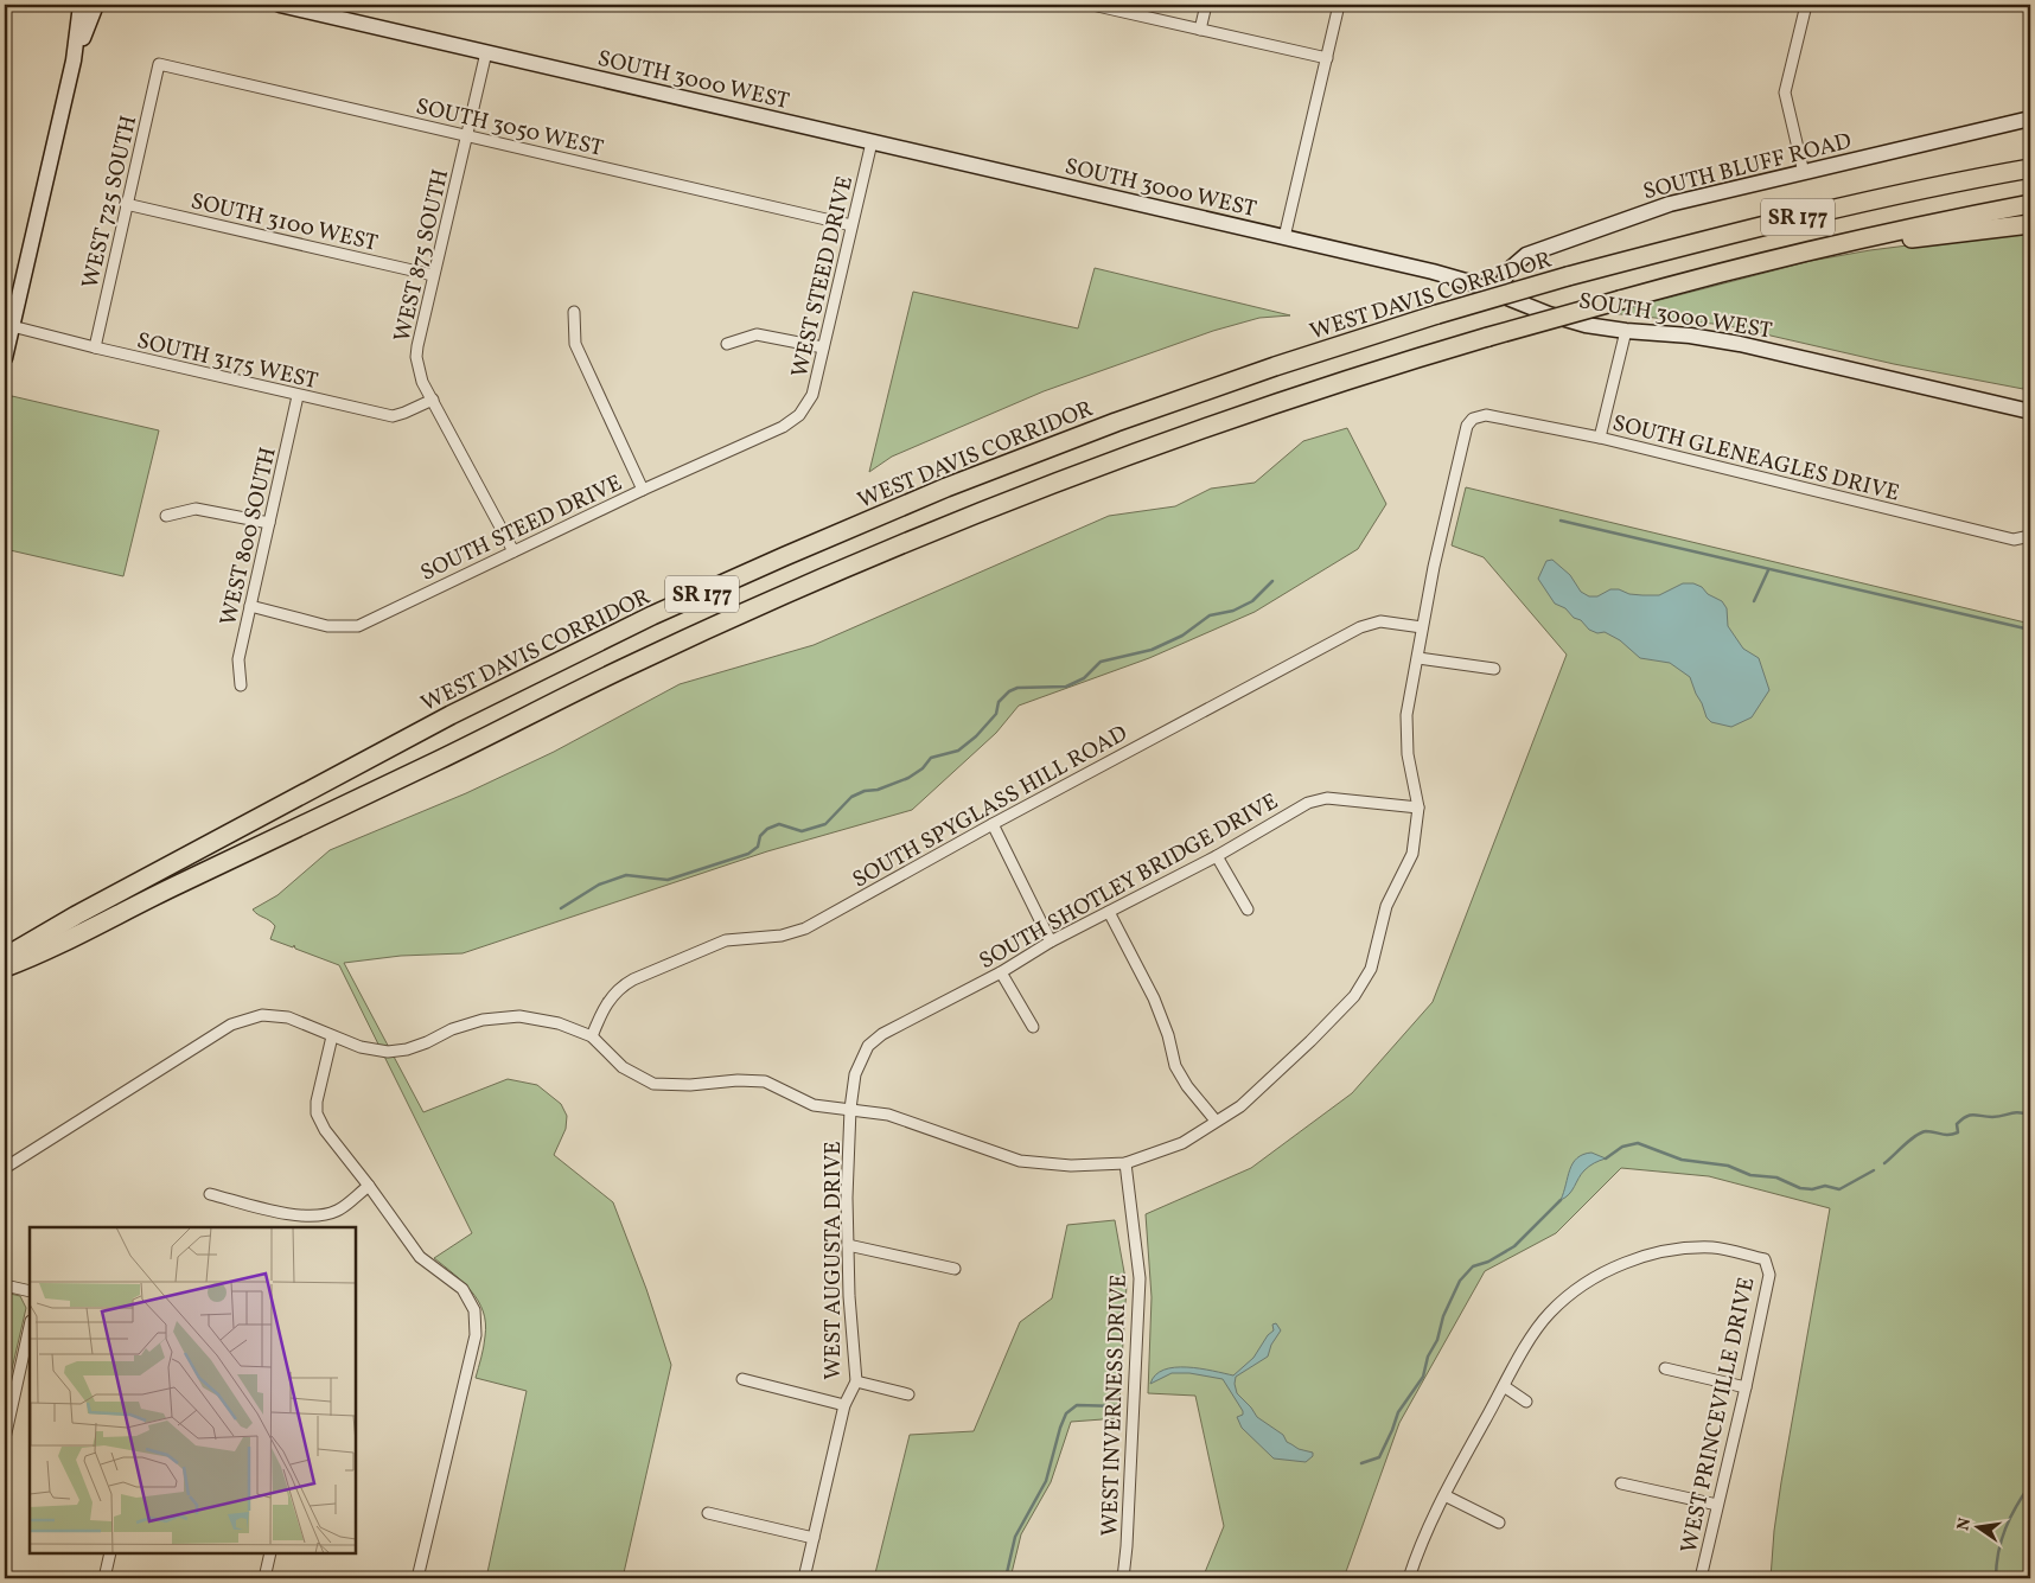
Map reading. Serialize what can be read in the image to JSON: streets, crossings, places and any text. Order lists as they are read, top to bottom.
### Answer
{
  "streets": {
    "highway": ["SR 177", "WEST DAVIS CORRIDOR"],
    "main road": ["SOUTH 3000 WEST", "SOUTH BLUFF ROAD"],
    "street": [
      "SOUTH 3050 WEST",
      "WEST 725 SOUTH",
      "SOUTH 3100 WEST",
      "WEST 875 SOUTH",
      "WEST STEED DRIVE",
      "SOUTH 3175 WEST",
      "SOUTH GLENEAGLES DRIVE",
      "SOUTH STEED DRIVE",
      "WEST 800 SOUTH",
      "SOUTH SPYGLASS HILL ROAD",
      "SOUTH SHOTLEY BRIDGE DRIVE",
      "WEST AUGUSTA DRIVE",
      "WEST INVERNESS DRIVE",
      "WEST PRINCEVILLE DRIVE"
    ]
  },
  "crossings": [
    ["SOUTH 3000 WEST", "SOUTH BLUFF ROAD"],
    ["SOUTH 3000 WEST", "WEST 875 SOUTH"],
    ["SOUTH 3000 WEST", "WEST STEED DRIVE"],
    ["SOUTH 3050 WEST", "WEST 725 SOUTH"],
    ["SOUTH 3050 WEST", "WEST 875 SOUTH"],
    ["SOUTH 3050 WEST", "WEST STEED DRIVE"],
    ["WEST 725 SOUTH", "SOUTH 3100 WEST"],
    ["WEST 725 SOUTH", "SOUTH 3175 WEST"],
    ["SOUTH 3100 WEST", "WEST 875 SOUTH"],
    ["WEST 875 SOUTH", "SOUTH 3175 WEST"],
    ["WEST 875 SOUTH", "SOUTH STEED DRIVE"],
    ["WEST STEED DRIVE", "SOUTH STEED DRIVE"],
    ["SOUTH 3175 WEST", "WEST 800 SOUTH"],
    ["SOUTH GLENEAGLES DRIVE", "SOUTH SPYGLASS HILL ROAD"],
    ["SOUTH STEED DRIVE", "WEST 800 SOUTH"],
    ["SOUTH SHOTLEY BRIDGE DRIVE", "WEST AUGUSTA DRIVE"]
  ],
  "north": "left"
}
